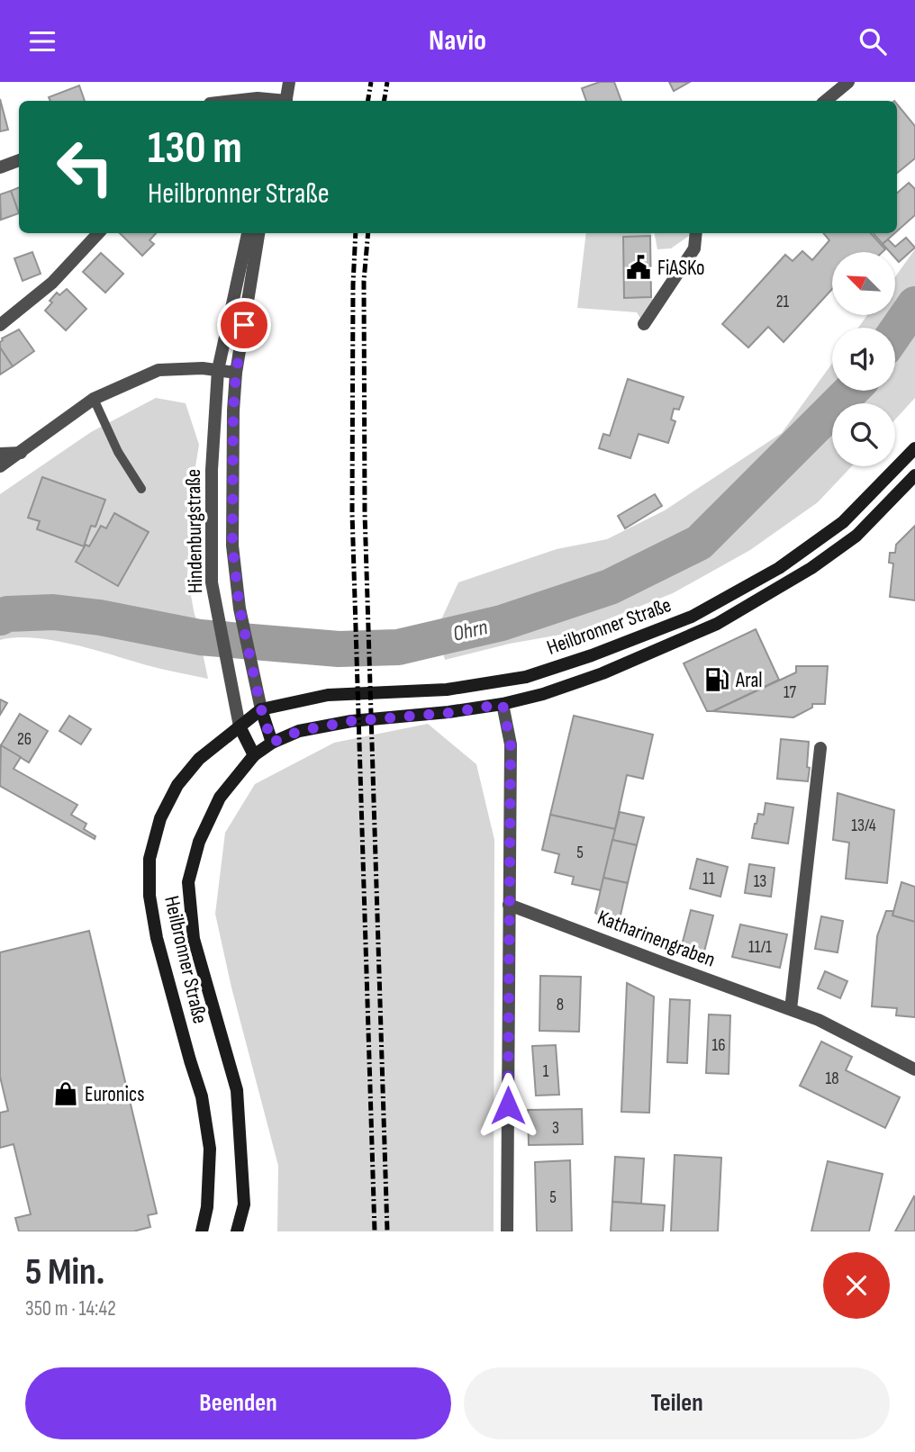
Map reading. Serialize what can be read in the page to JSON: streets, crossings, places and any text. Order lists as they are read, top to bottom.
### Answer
{
  "streets": {
    "main road": ["Heilbronner Straße"],
    "street": ["Hindenburgstraße", "Katharinengraben"]
  },
  "crossings": [
    ["Hindenburgstraße", "Heilbronner Straße"]
  ],
  "water": ["Ohrn"],
  "places": {
    "public building": ["FiASKo"],
    "fuel station": ["Aral"],
    "shop": ["Euronics"]
  },
  "house_numbers": [
    "21",
    "17",
    "26",
    "13/4",
    "5",
    "11",
    "13",
    "11/1",
    "8",
    "16",
    "1",
    "18",
    "3",
    "5"
  ],
  "north": "top left",
  "page": {
    "header": "Navio",
    "turn": ["130 m", "Heilbronner Straße"],
    "heading": ["5 Min.", "350 m · 14:42"],
    "buttons": ["Beenden", "Teilen"]
  }
}
